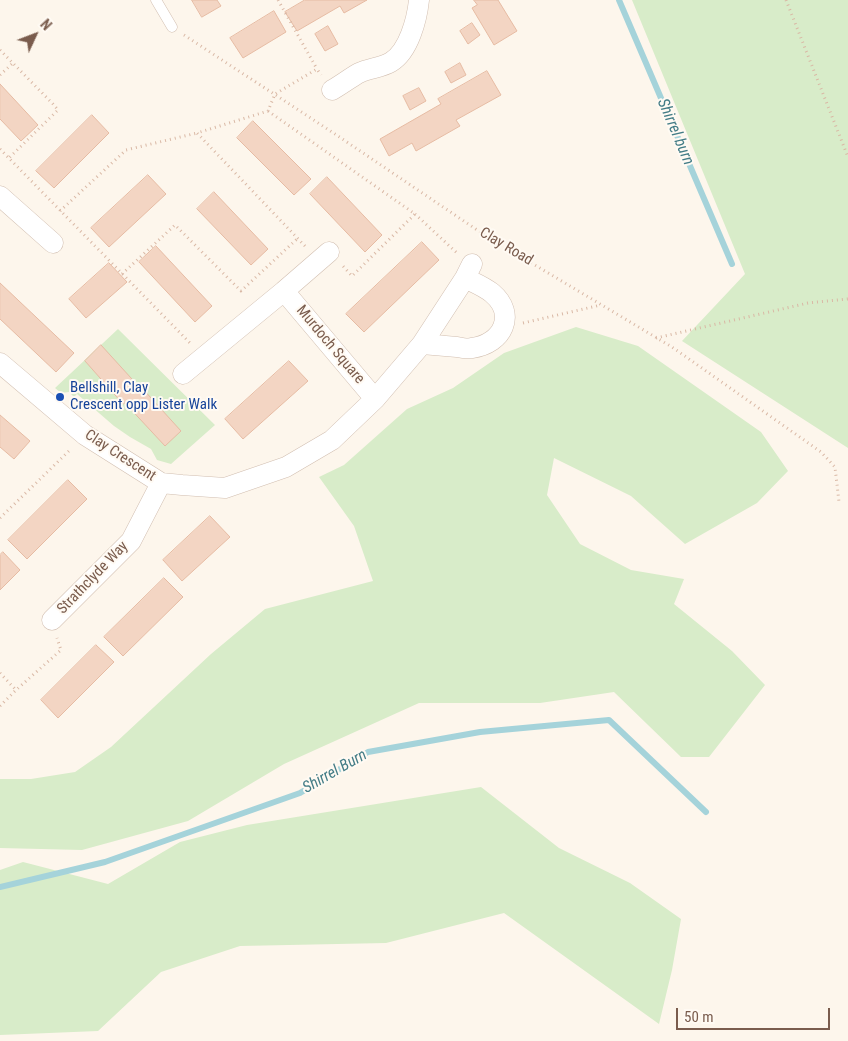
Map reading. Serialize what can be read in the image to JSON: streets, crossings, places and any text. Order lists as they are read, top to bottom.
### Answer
{
  "streets": {
    "street": ["Murdoch Square", "Clay Crescent", "Strathclyde Way"],
    "path": ["Clay Road"]
  },
  "crossings": [
    ["Murdoch Square", "Clay Crescent"],
    ["Clay Crescent", "Strathclyde Way"]
  ],
  "water": ["Shirrel burn", "Shirrel Burn"],
  "places": ["Bellshill, Clay Crescent opp Lister Walk"],
  "scale_bar": "50 m",
  "north": "top right"
}
